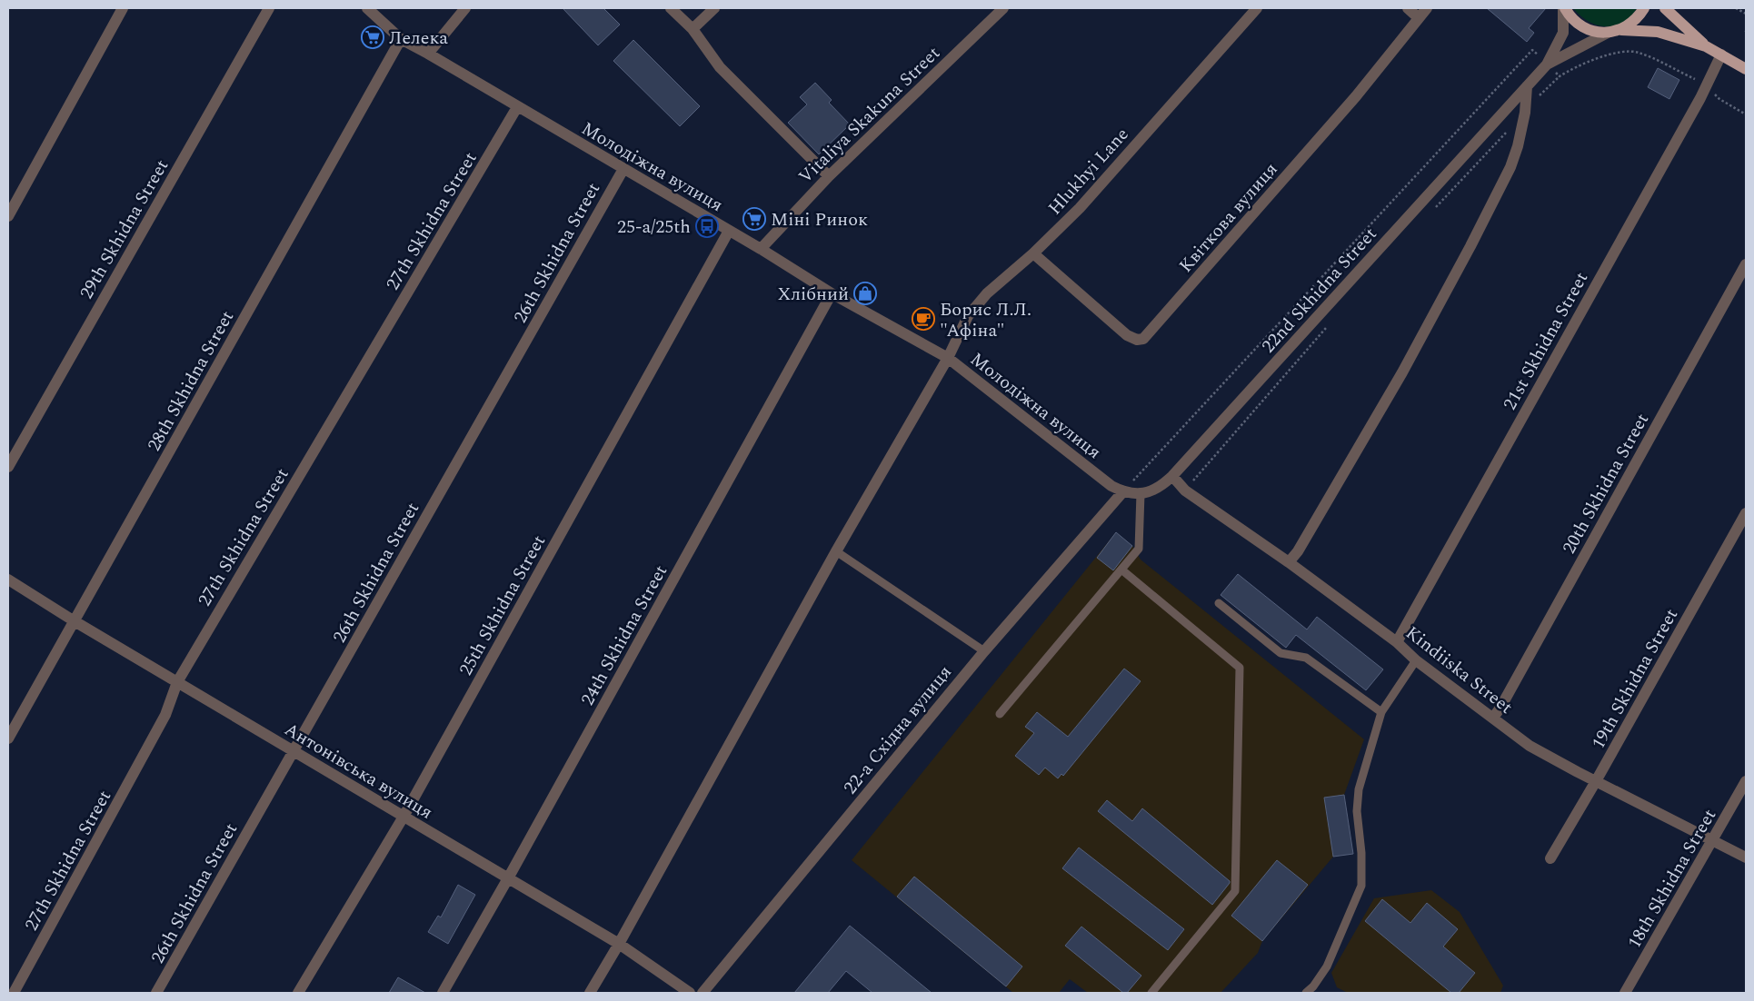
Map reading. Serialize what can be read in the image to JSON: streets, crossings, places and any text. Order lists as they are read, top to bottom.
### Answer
{
  "streets": {
    "street": [
      "Vitaliya Skakuna Street",
      "Молодіжна вулиця",
      "Hlukhyi Lane",
      "Квіткова вулиця",
      "27th Skhidna Street",
      "29th Skhidna Street",
      "26th Skhidna Street",
      "22nd Skhidna Street",
      "21st Skhidna Street",
      "28th Skhidna Street",
      "20th Skhidna Street",
      "25th Skhidna Street",
      "24th Skhidna Street",
      "Kindiiska Street",
      "19th Skhidna Street",
      "22-а Східна вулиця",
      "Антонівська вулиця",
      "18th Skhidna Street"
    ]
  },
  "crossings": [
    ["Vitaliya Skakuna Street", "Молодіжна вулиця"],
    ["Молодіжна вулиця", "Hlukhyi Lane"],
    ["Молодіжна вулиця", "27th Skhidna Street"],
    ["Молодіжна вулиця", "26th Skhidna Street"],
    ["Молодіжна вулиця", "22nd Skhidna Street"],
    ["Молодіжна вулиця", "28th Skhidna Street"],
    ["Молодіжна вулиця", "25th Skhidna Street"],
    ["Молодіжна вулиця", "24th Skhidna Street"],
    ["Молодіжна вулиця", "22-а Східна вулиця"],
    ["Hlukhyi Lane", "Квіткова вулиця"],
    ["Hlukhyi Lane", "Антонівська вулиця"],
    ["27th Skhidna Street", "Антонівська вулиця"],
    ["26th Skhidna Street", "Антонівська вулиця"],
    ["22nd Skhidna Street", "Kindiiska Street"],
    ["22nd Skhidna Street", "22-а Східна вулиця"],
    ["21st Skhidna Street", "Kindiiska Street"],
    ["28th Skhidna Street", "Антонівська вулиця"],
    ["20th Skhidna Street", "Kindiiska Street"],
    ["25th Skhidna Street", "Антонівська вулиця"],
    ["24th Skhidna Street", "Антонівська вулиця"],
    ["Kindiiska Street", "19th Skhidna Street"],
    ["Kindiiska Street", "18th Skhidna Street"]
  ],
  "places": {
    "supermarket": ["Лелека", "Міні Ринок"],
    "bus stop": ["25-а/25th"],
    "shop": ["Хлібний"],
    "cafe": ["Борис Л.Л. \"Афіна\""]
  }
}
